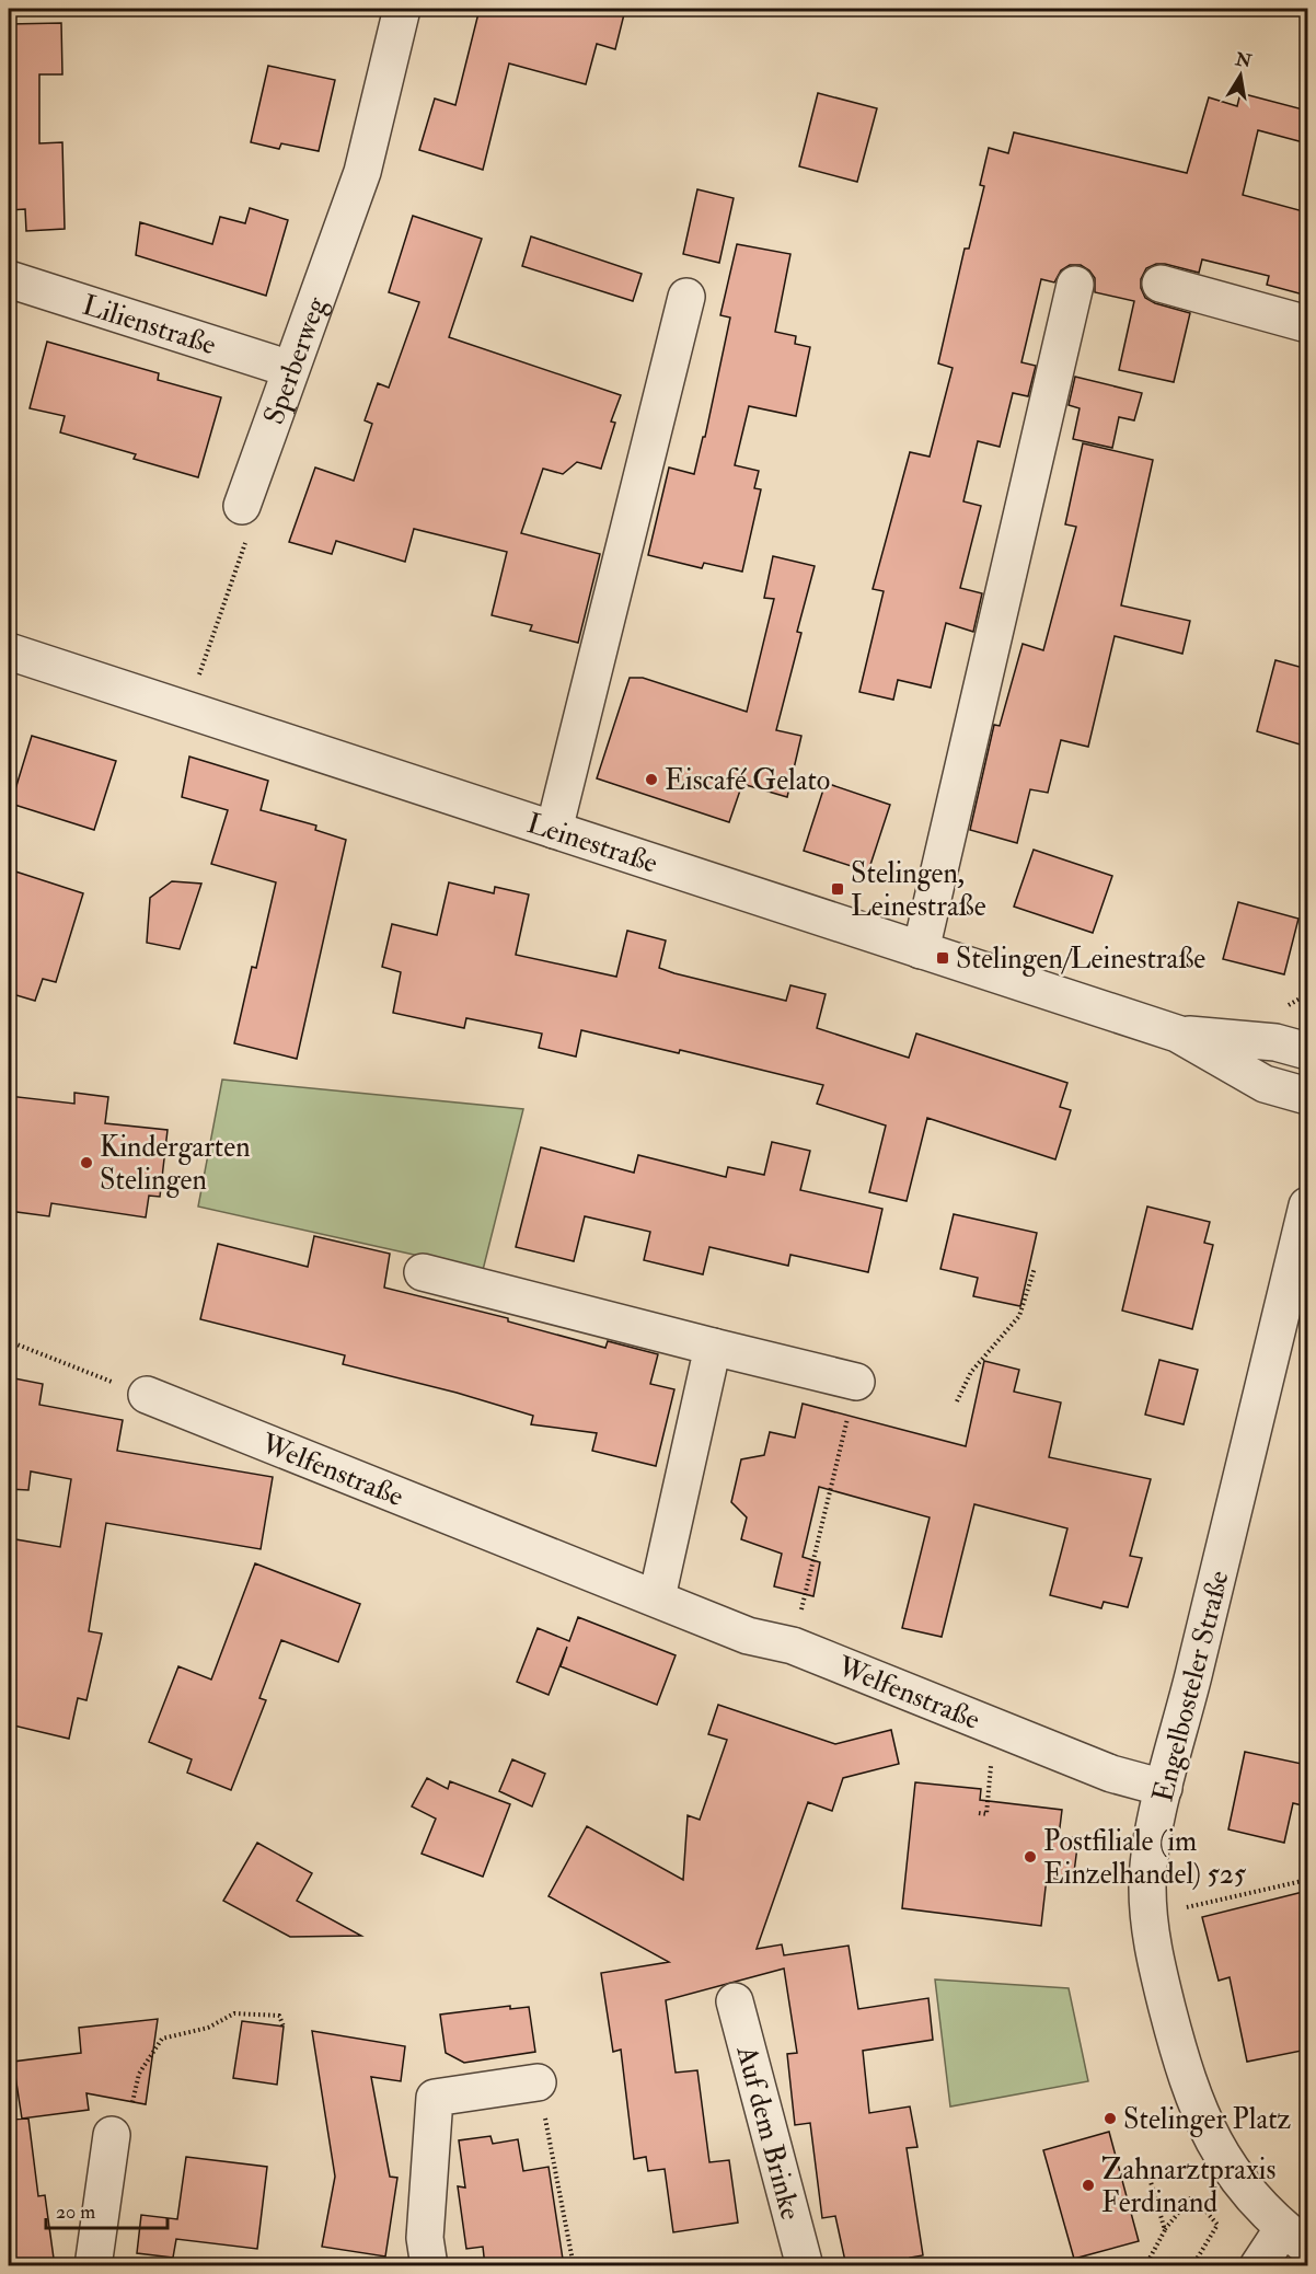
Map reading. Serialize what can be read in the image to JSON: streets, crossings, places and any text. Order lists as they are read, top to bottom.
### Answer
{
  "streets": {
    "street": [
      "Lilienstraße",
      "Sperberweg",
      "Leinestraße",
      "Welfenstraße",
      "Engelbosteler Straße",
      "Auf dem Brinke"
    ]
  },
  "crossings": [
    ["Lilienstraße", "Sperberweg"],
    ["Welfenstraße", "Engelbosteler Straße"]
  ],
  "places": {
    "other": [
      "Eiscafé Gelato",
      "Kindergarten Stelingen",
      "Postfiliale (im Einzelhandel) 525",
      "Stelinger Platz",
      "Zahnarztpraxis Ferdinand"
    ],
    "transit": ["Stelingen, Leinestraße", "Stelingen/Leinestraße"]
  },
  "scale_bar": "20 m",
  "north": "top"
}
